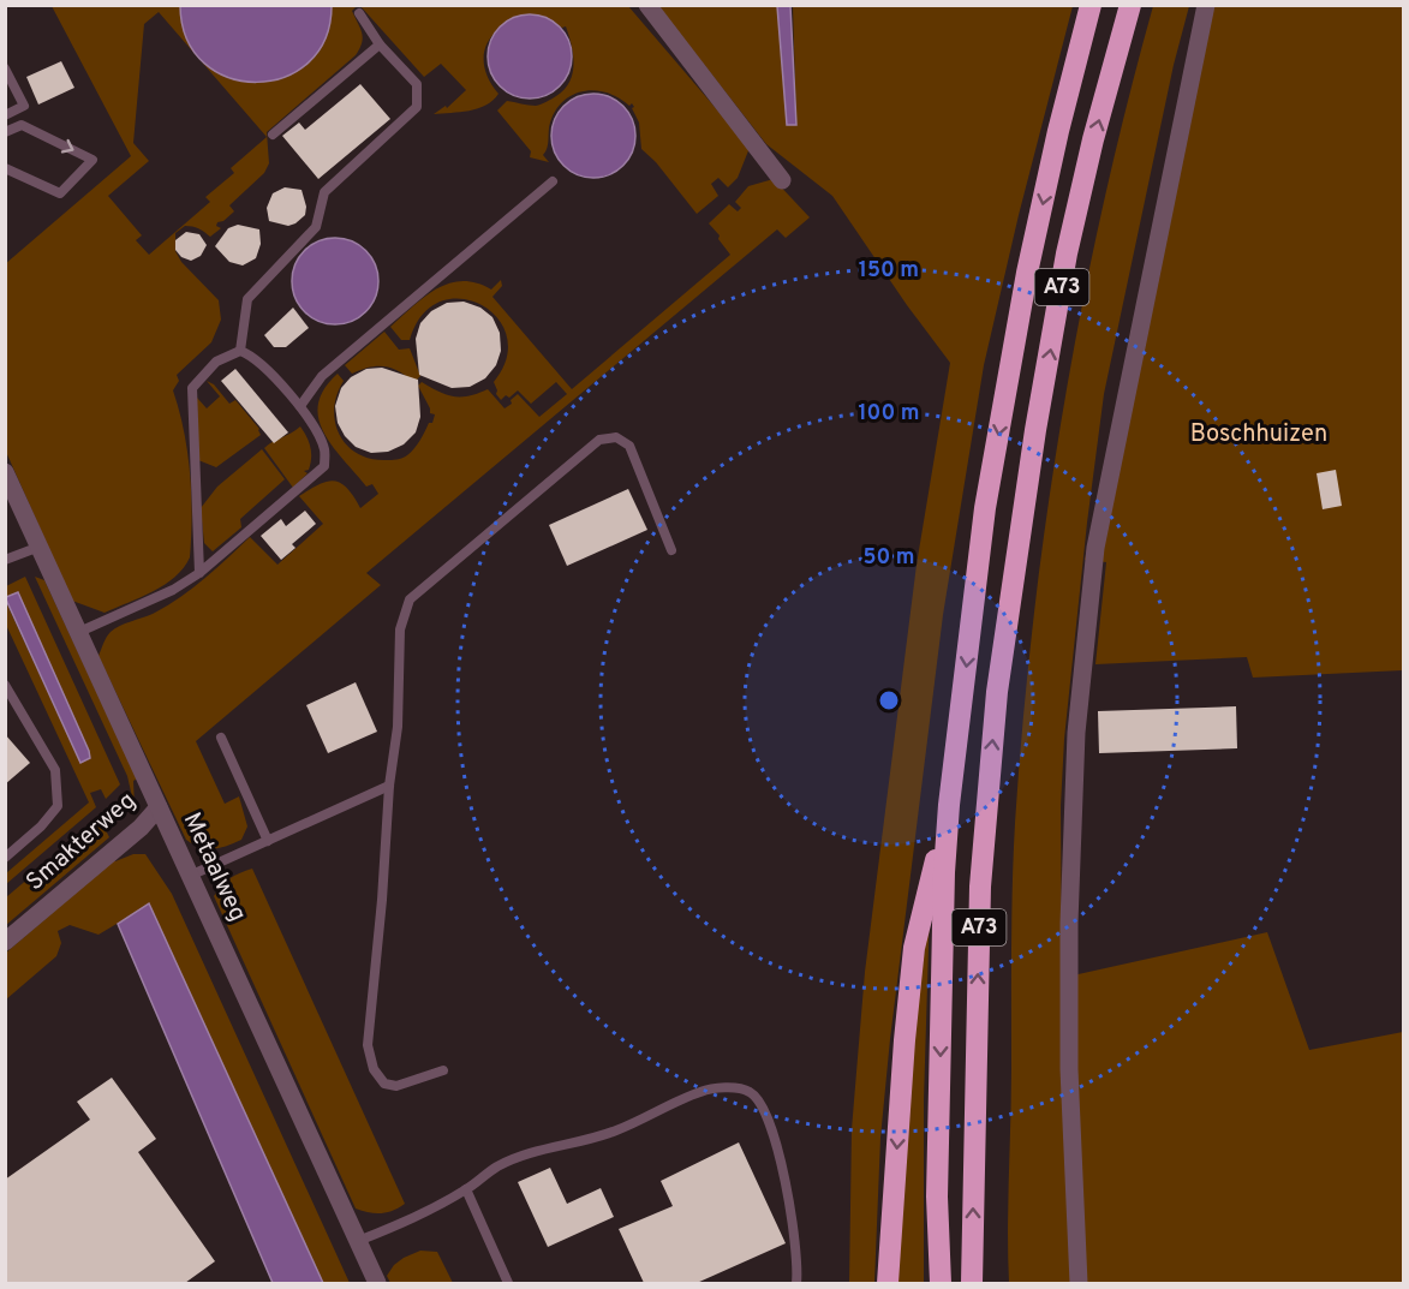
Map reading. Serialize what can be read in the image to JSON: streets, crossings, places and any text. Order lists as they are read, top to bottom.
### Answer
{
  "streets": {
    "highway": ["A73"],
    "street": ["Smakterweg", "Metaalweg"]
  },
  "crossings": [
    ["Smakterweg", "Metaalweg"]
  ],
  "parks": ["Boschhuizen"],
  "rings": ["150 m", "100 m", "50 m"]
}
